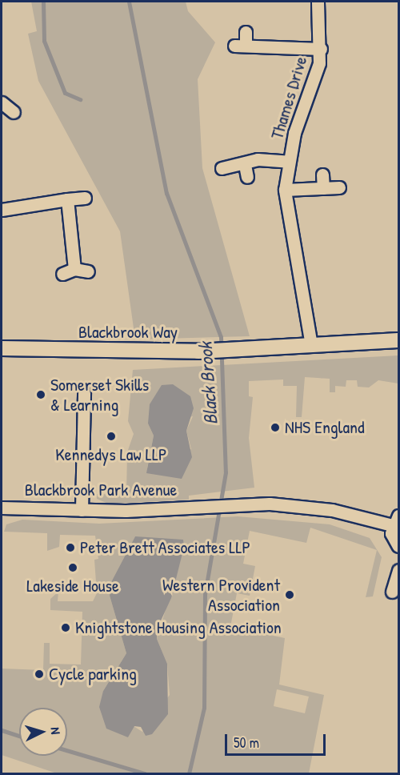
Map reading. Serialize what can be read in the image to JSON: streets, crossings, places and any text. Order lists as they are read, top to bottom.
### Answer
{
  "streets": {
    "street": ["Thames Drive", "Blackbrook Way", "Blackbrook Park Avenue"]
  },
  "crossings": [
    ["Thames Drive", "Blackbrook Way"]
  ],
  "water": ["Black Brook"],
  "places": [
    "Somerset Skills & Learning",
    "NHS England",
    "Kennedys Law LLP",
    "Peter Brett Associates LLP",
    "Lakeside House",
    "Western Provident Association",
    "Knightstone Housing Association",
    "Cycle parking"
  ],
  "scale_bar": "50 m",
  "north": "right"
}
